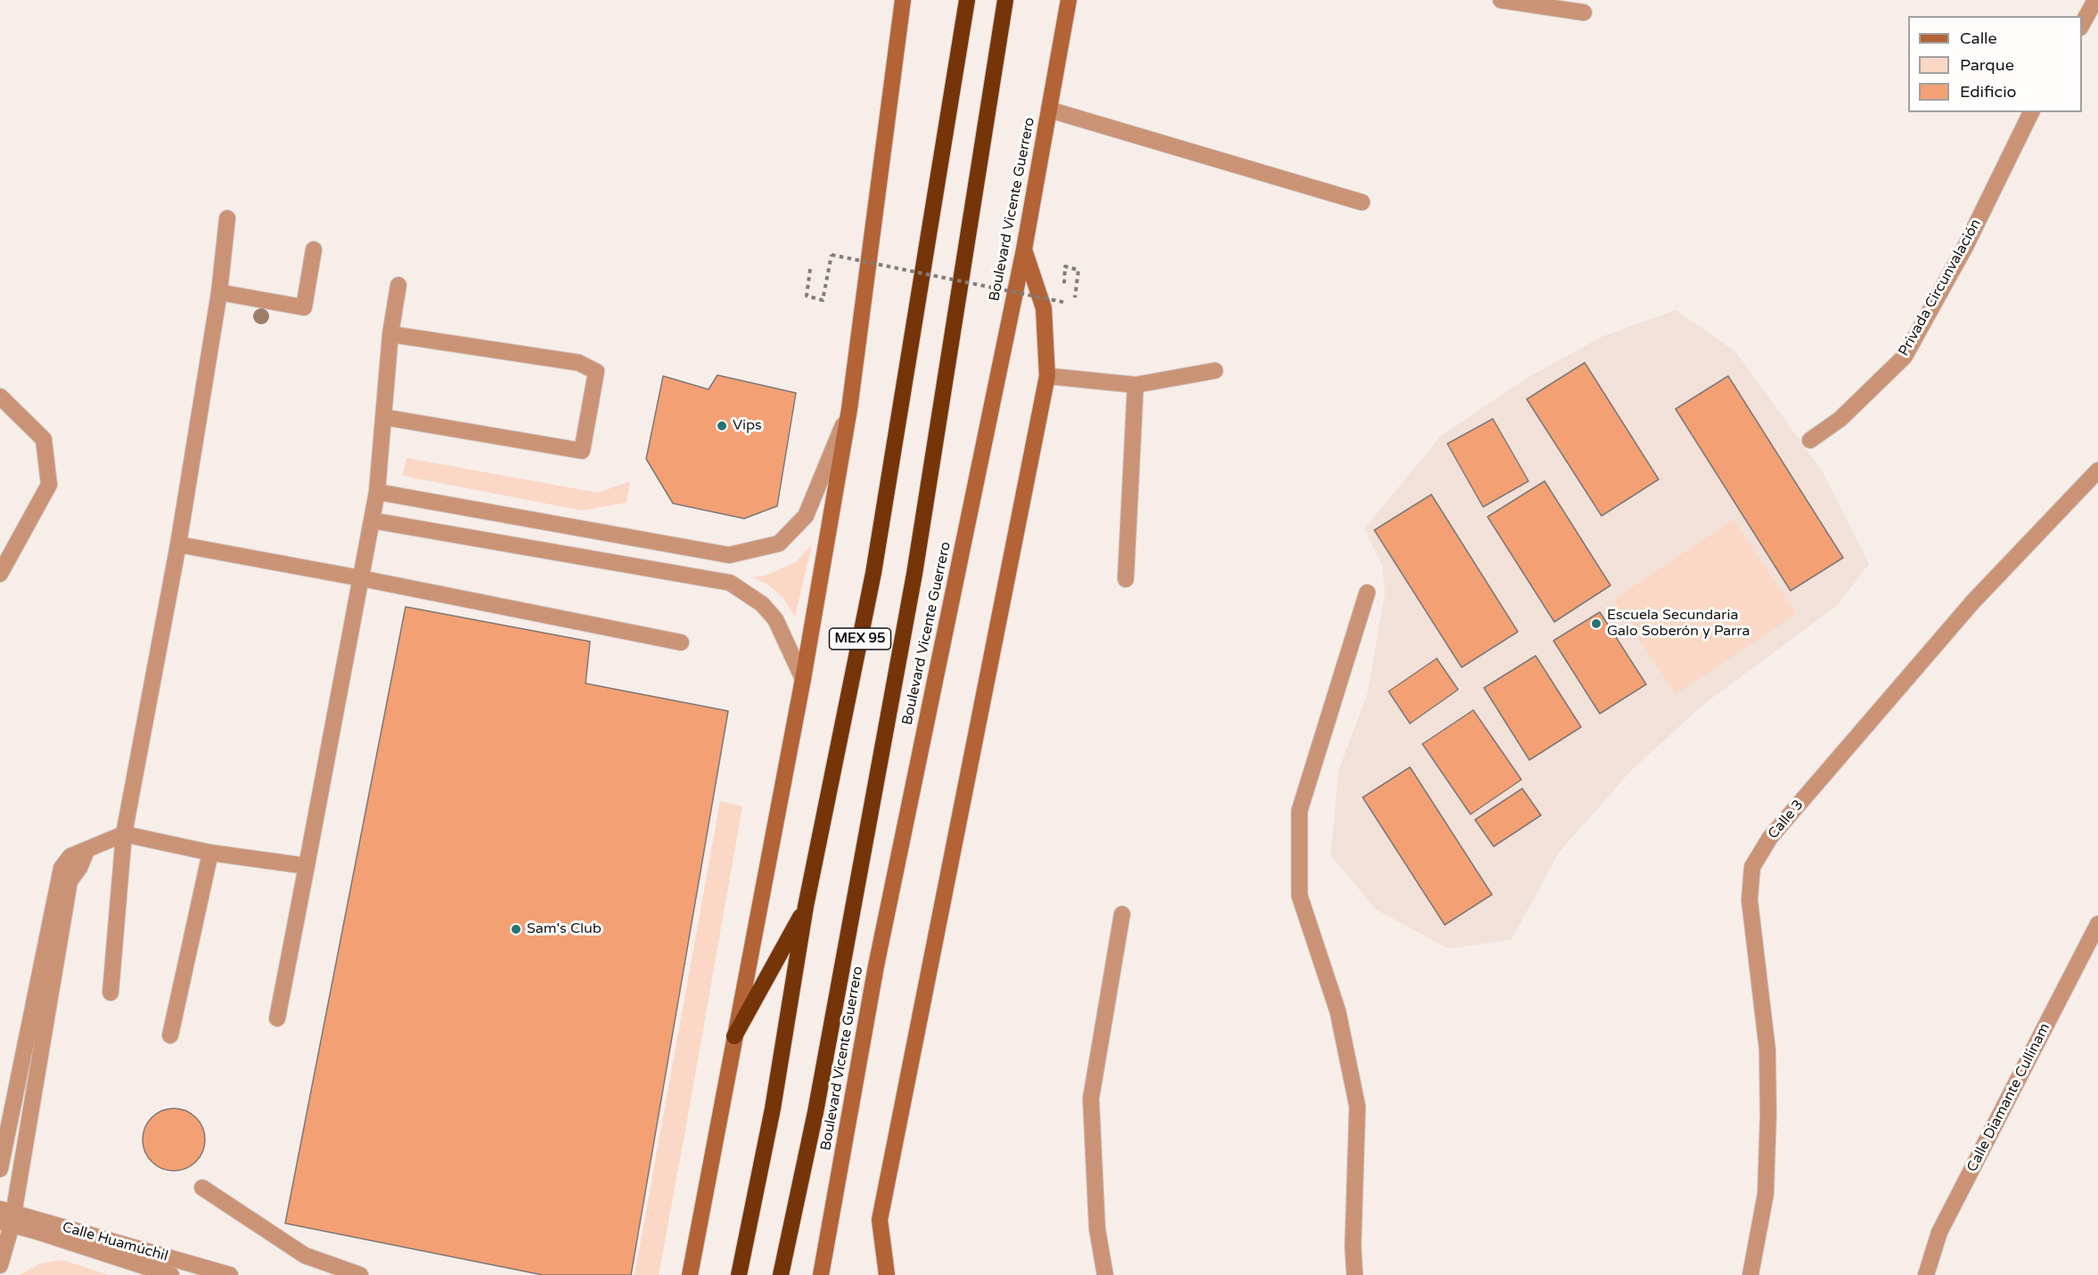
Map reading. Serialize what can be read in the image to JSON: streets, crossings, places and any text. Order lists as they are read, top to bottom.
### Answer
{
  "streets": {
    "highway": ["Boulevard Vicente Guerrero", "MEX 95"],
    "street": [
      "Privada Circunvalación",
      "Calle 3",
      "Calle Diamante Cullinam",
      "Calle Huamúchil"
    ]
  },
  "places": ["Vips", "Escuela Secundaria Galo Soberón y Parra", "Sam's Club"],
  "legend": ["Calle", "Parque", "Edificio"]
}
